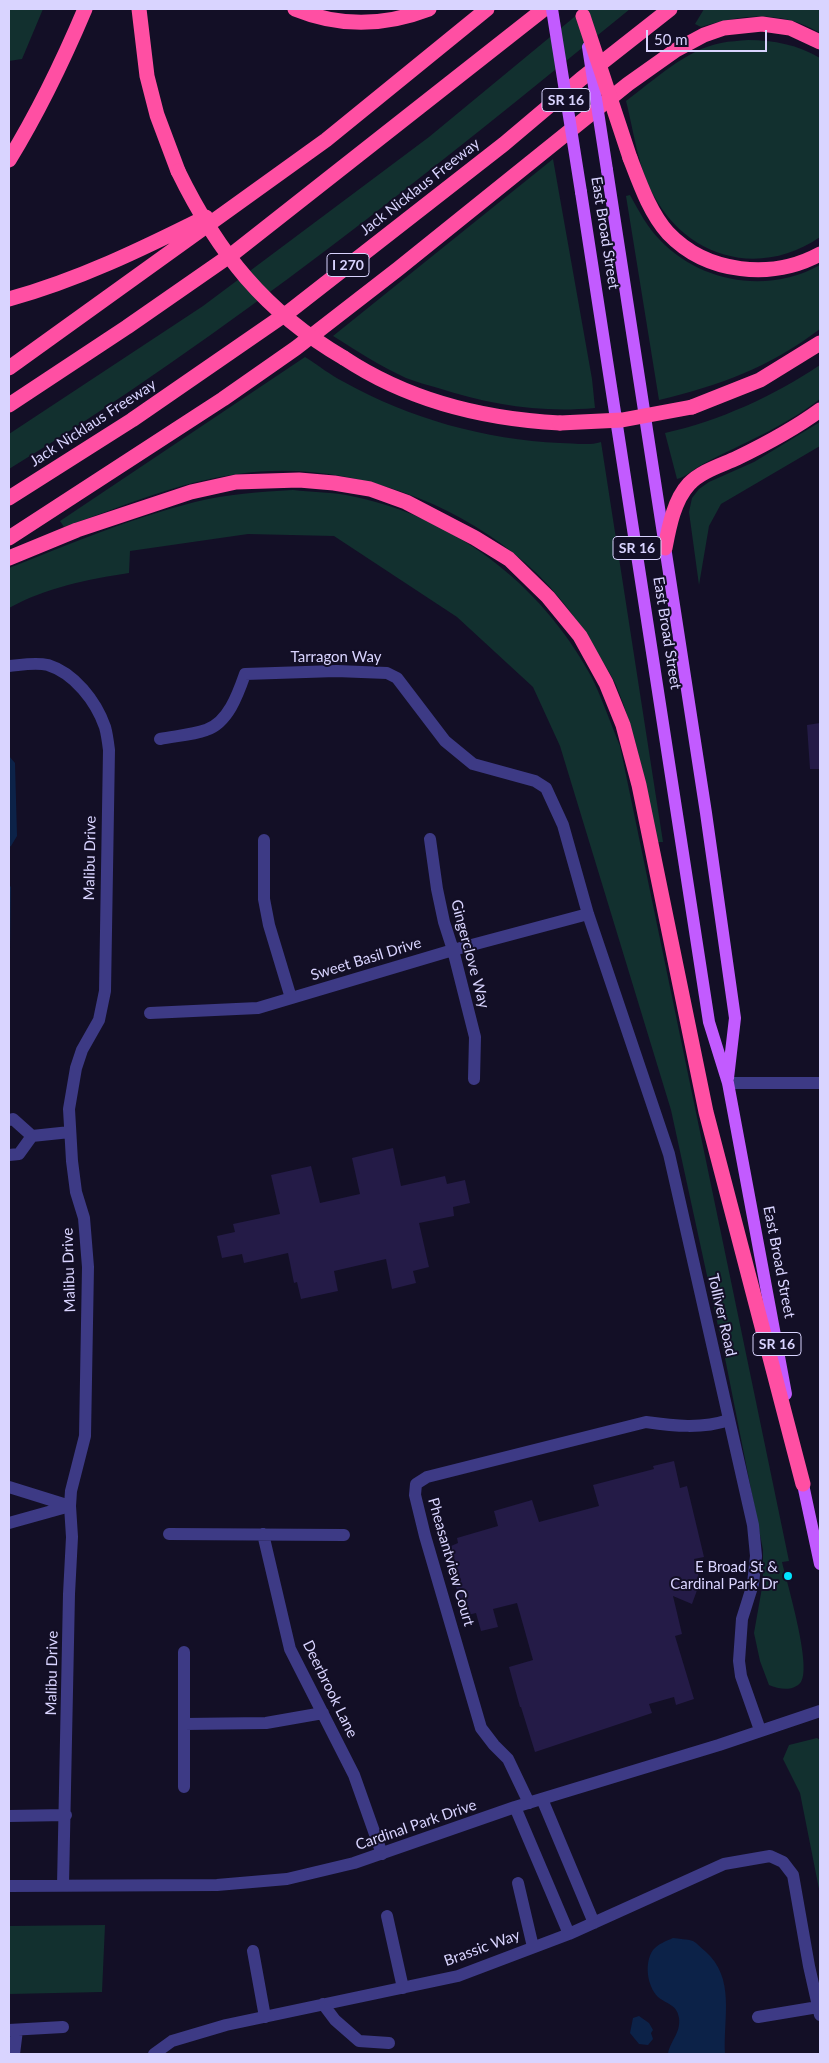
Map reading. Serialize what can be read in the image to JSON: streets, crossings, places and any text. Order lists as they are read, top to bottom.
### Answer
{
  "streets": {
    "highway": ["Jack Nicklaus Freeway", "I 270"],
    "main road": ["SR 16", "East Broad Street"],
    "street": [
      "Tarragon Way",
      "Malibu Drive",
      "Gingerclove Way",
      "Sweet Basil Drive",
      "Tolliver Road",
      "Pheasantview Court",
      "Deerbrook Lane",
      "Cardinal Park Drive",
      "Brassic Way"
    ]
  },
  "crossings": [
    ["Tarragon Way", "Sweet Basil Drive"],
    ["Tarragon Way", "Tolliver Road"],
    ["Malibu Drive", "Cardinal Park Drive"],
    ["Gingerclove Way", "Sweet Basil Drive"],
    ["Sweet Basil Drive", "Tolliver Road"],
    ["Tolliver Road", "Pheasantview Court"],
    ["Tolliver Road", "Cardinal Park Drive"],
    ["Pheasantview Court", "Cardinal Park Drive"],
    ["Deerbrook Lane", "Cardinal Park Drive"]
  ],
  "places": ["E Broad St & Cardinal Park Dr"],
  "scale_bar": "50 m"
}
